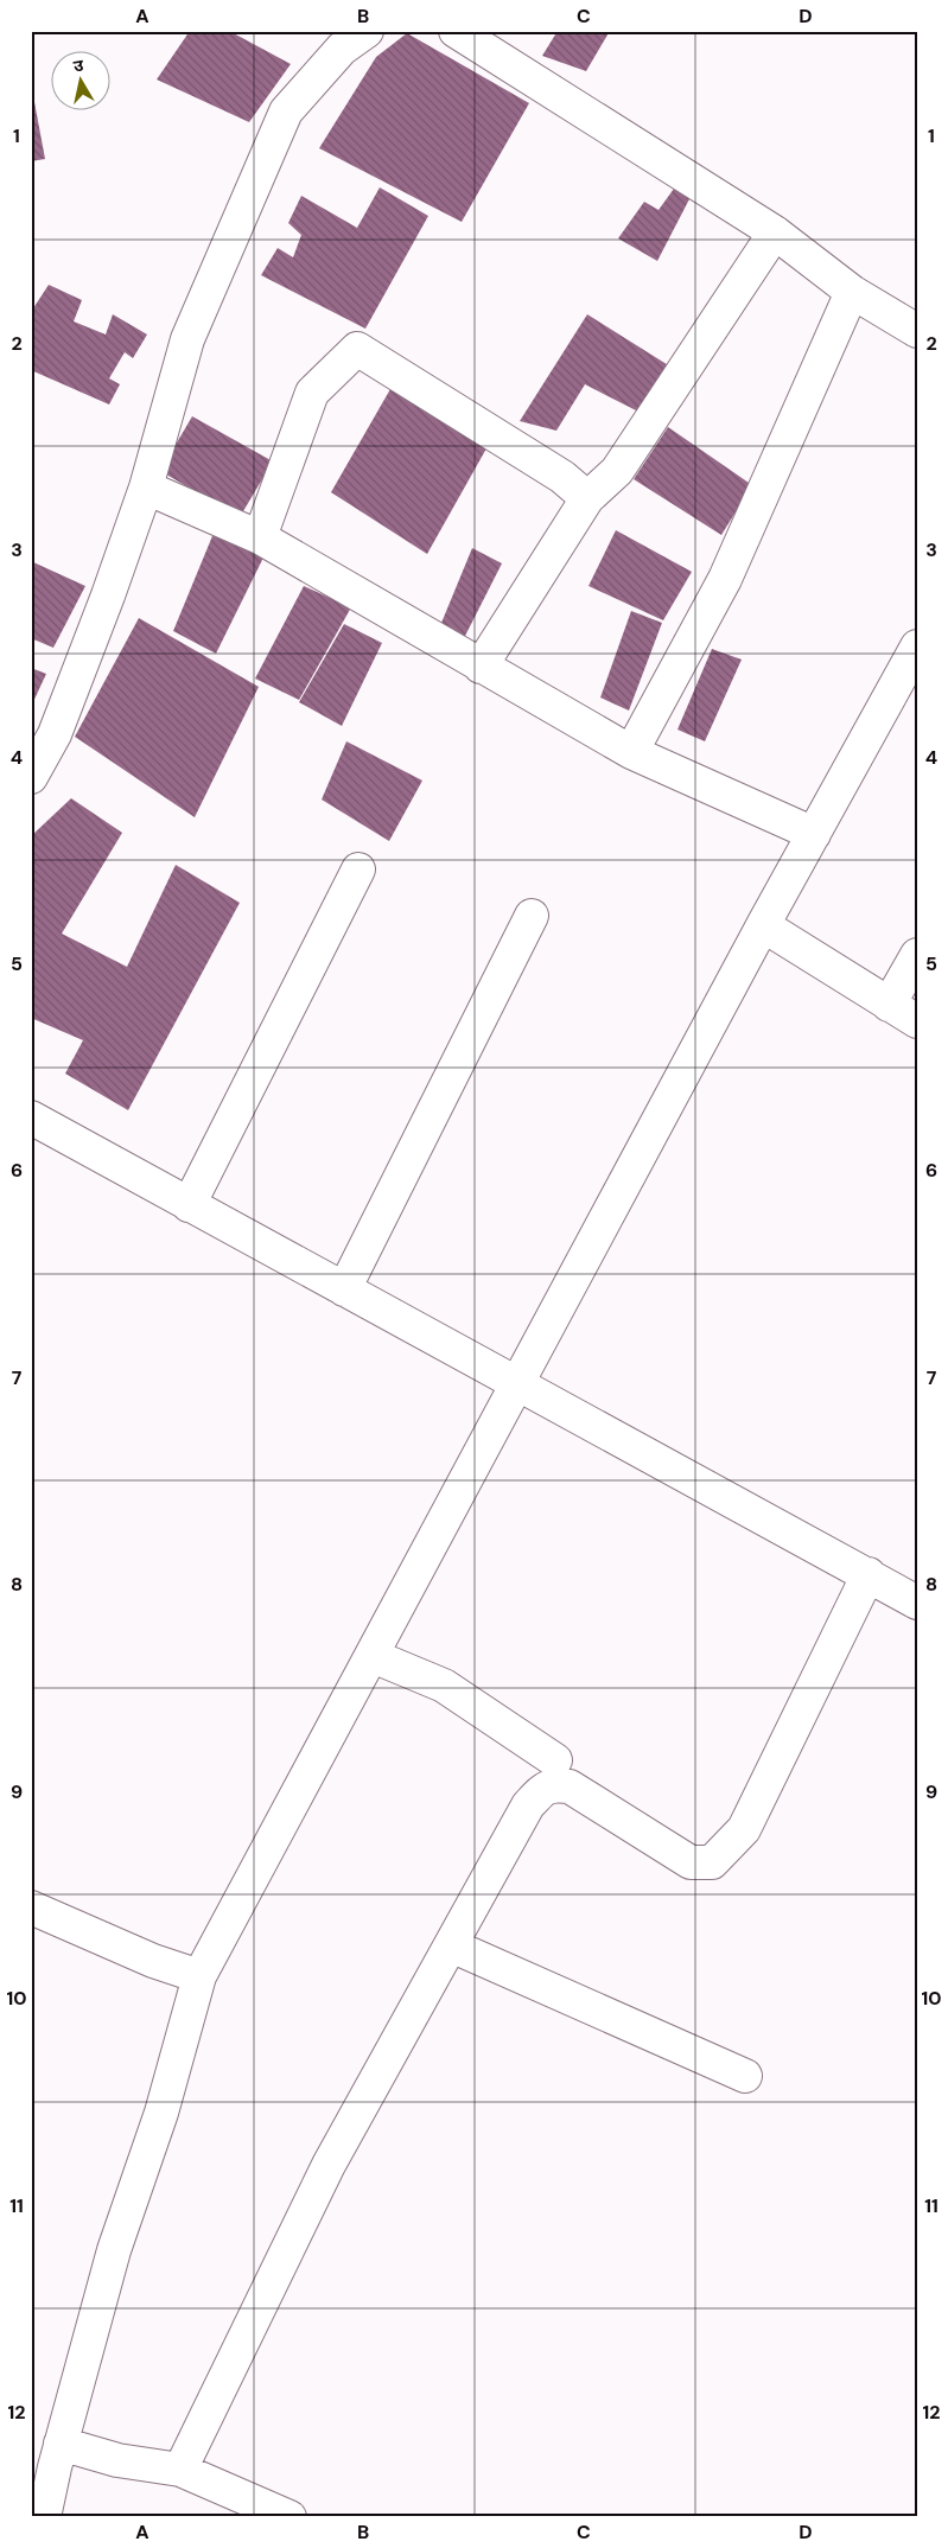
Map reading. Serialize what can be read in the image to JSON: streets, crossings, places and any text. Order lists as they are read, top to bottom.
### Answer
{
  "north": "top",
  "grid": {
    "columns": [
      "A",
      "B",
      "C",
      "D"
    ],
    "rows": [
      "1",
      "2",
      "3",
      "4",
      "5",
      "6",
      "7",
      "8",
      "9",
      "10",
      "11",
      "12"
    ]
  }
}
